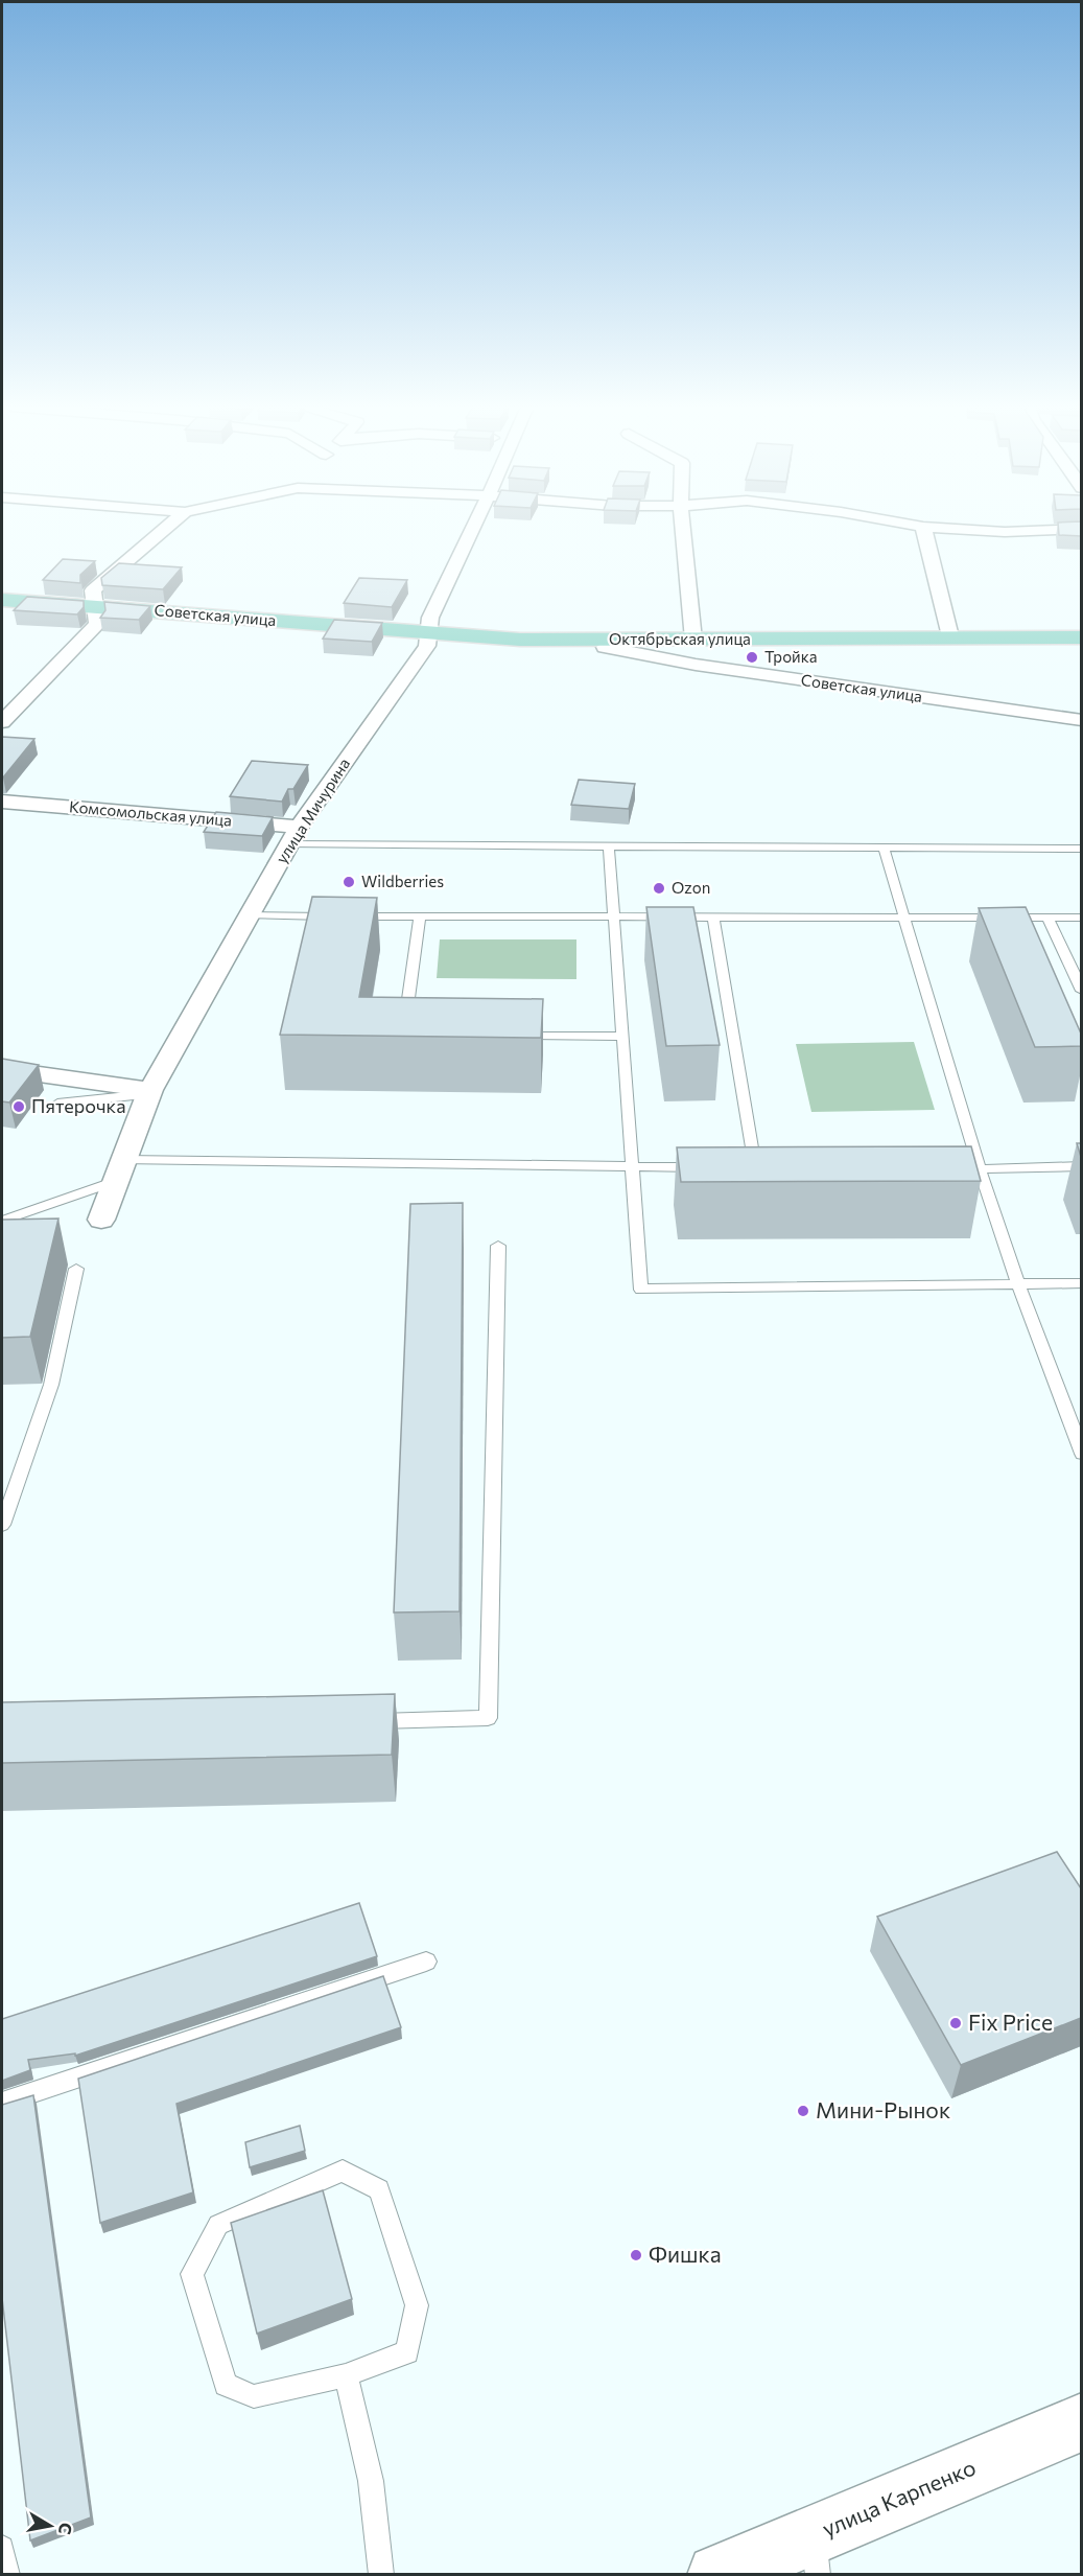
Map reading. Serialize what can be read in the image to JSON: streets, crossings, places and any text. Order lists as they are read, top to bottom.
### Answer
{
  "streets": {
    "main road": ["Советская улица", "Октябрьская улица", "улица Карпенко"],
    "street": ["улица Мичурина", "Комсомольская улица"]
  },
  "crossings": [
    ["Советская улица", "Октябрьская улица"],
    ["Советская улица", "улица Мичурина"],
    ["Октябрьская улица", "улица Мичурина"],
    ["улица Мичурина", "Комсомольская улица"]
  ],
  "places": [
    "Тройка",
    "Wildberries",
    "Ozon",
    "Пятерочка",
    "Fix Price",
    "Мини-Рынок",
    "Фишка"
  ],
  "north": "right"
}
